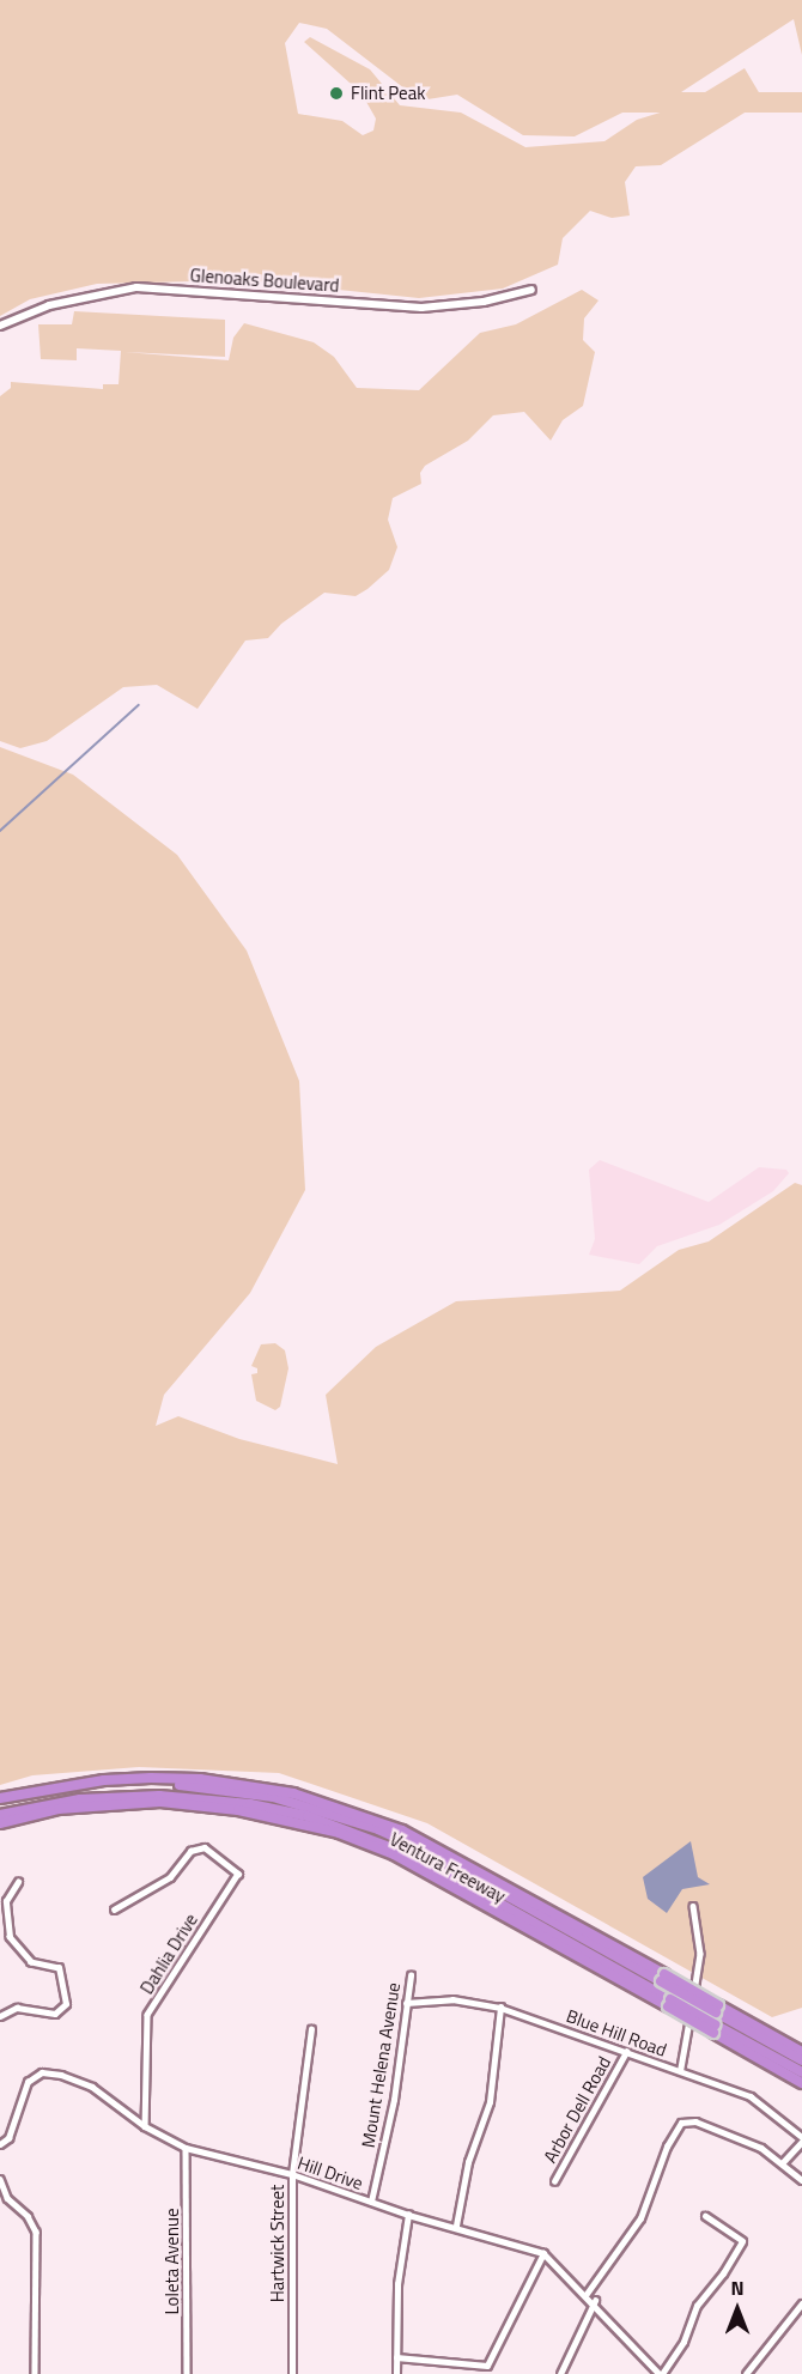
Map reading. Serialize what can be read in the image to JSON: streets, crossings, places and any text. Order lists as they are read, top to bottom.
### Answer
{
  "streets": {
    "highway": ["Ventura Freeway"],
    "street": [
      "Glenoaks Boulevard",
      "Dahlia Drive",
      "Blue Hill Road",
      "Mount Helena Avenue",
      "Arbor Dell Road",
      "Hill Drive",
      "Hartwick Street",
      "Loleta Avenue"
    ]
  },
  "crossings": [
    ["Dahlia Drive", "Hill Drive"],
    ["Blue Hill Road", "Mount Helena Avenue"],
    ["Blue Hill Road", "Arbor Dell Road"],
    ["Mount Helena Avenue", "Hill Drive"],
    ["Hill Drive", "Hartwick Street"],
    ["Hill Drive", "Loleta Avenue"]
  ],
  "places": ["Flint Peak"],
  "north": "top"
}
